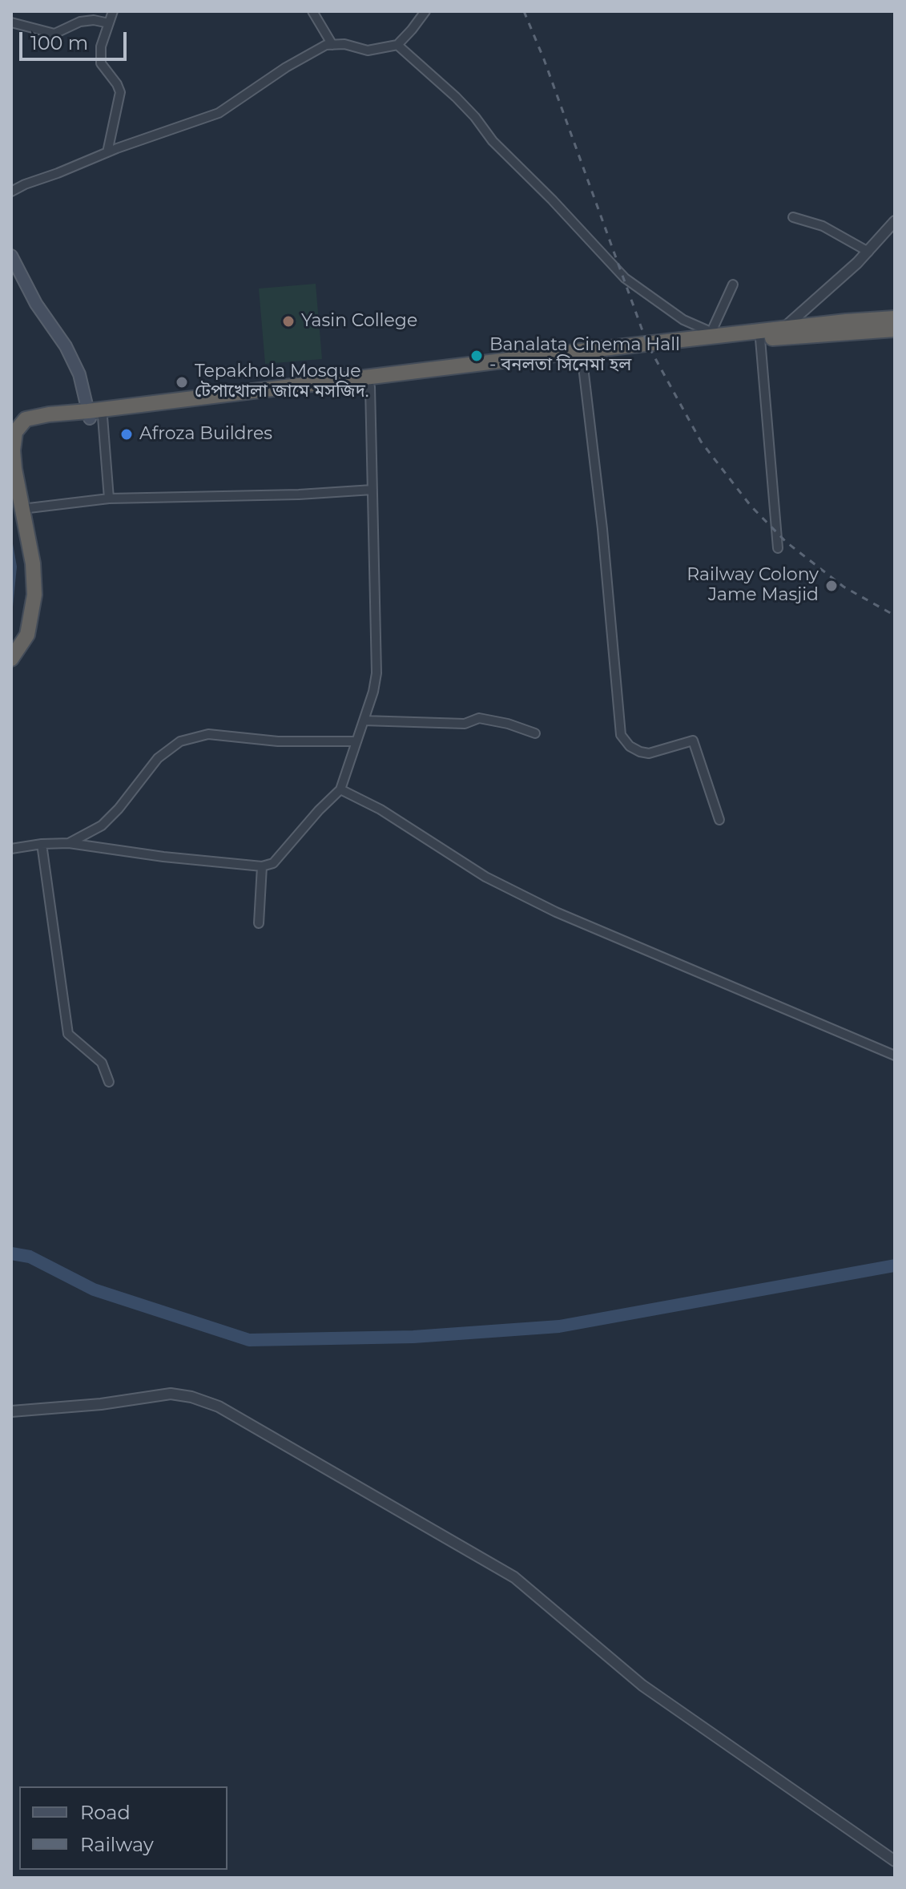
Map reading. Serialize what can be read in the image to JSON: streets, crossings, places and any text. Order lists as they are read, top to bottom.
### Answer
{
  "places": [
    "Yasin College",
    "Banalata Cinema Hall - বনলতা সিনেমা হল",
    "Tepakhola Mosque টেপাখোলা জামে মসজিদ.",
    "Afroza Buildres",
    "Railway Colony Jame Masjid"
  ],
  "legend": ["Road", "Railway"],
  "scale_bar": "100 m"
}
